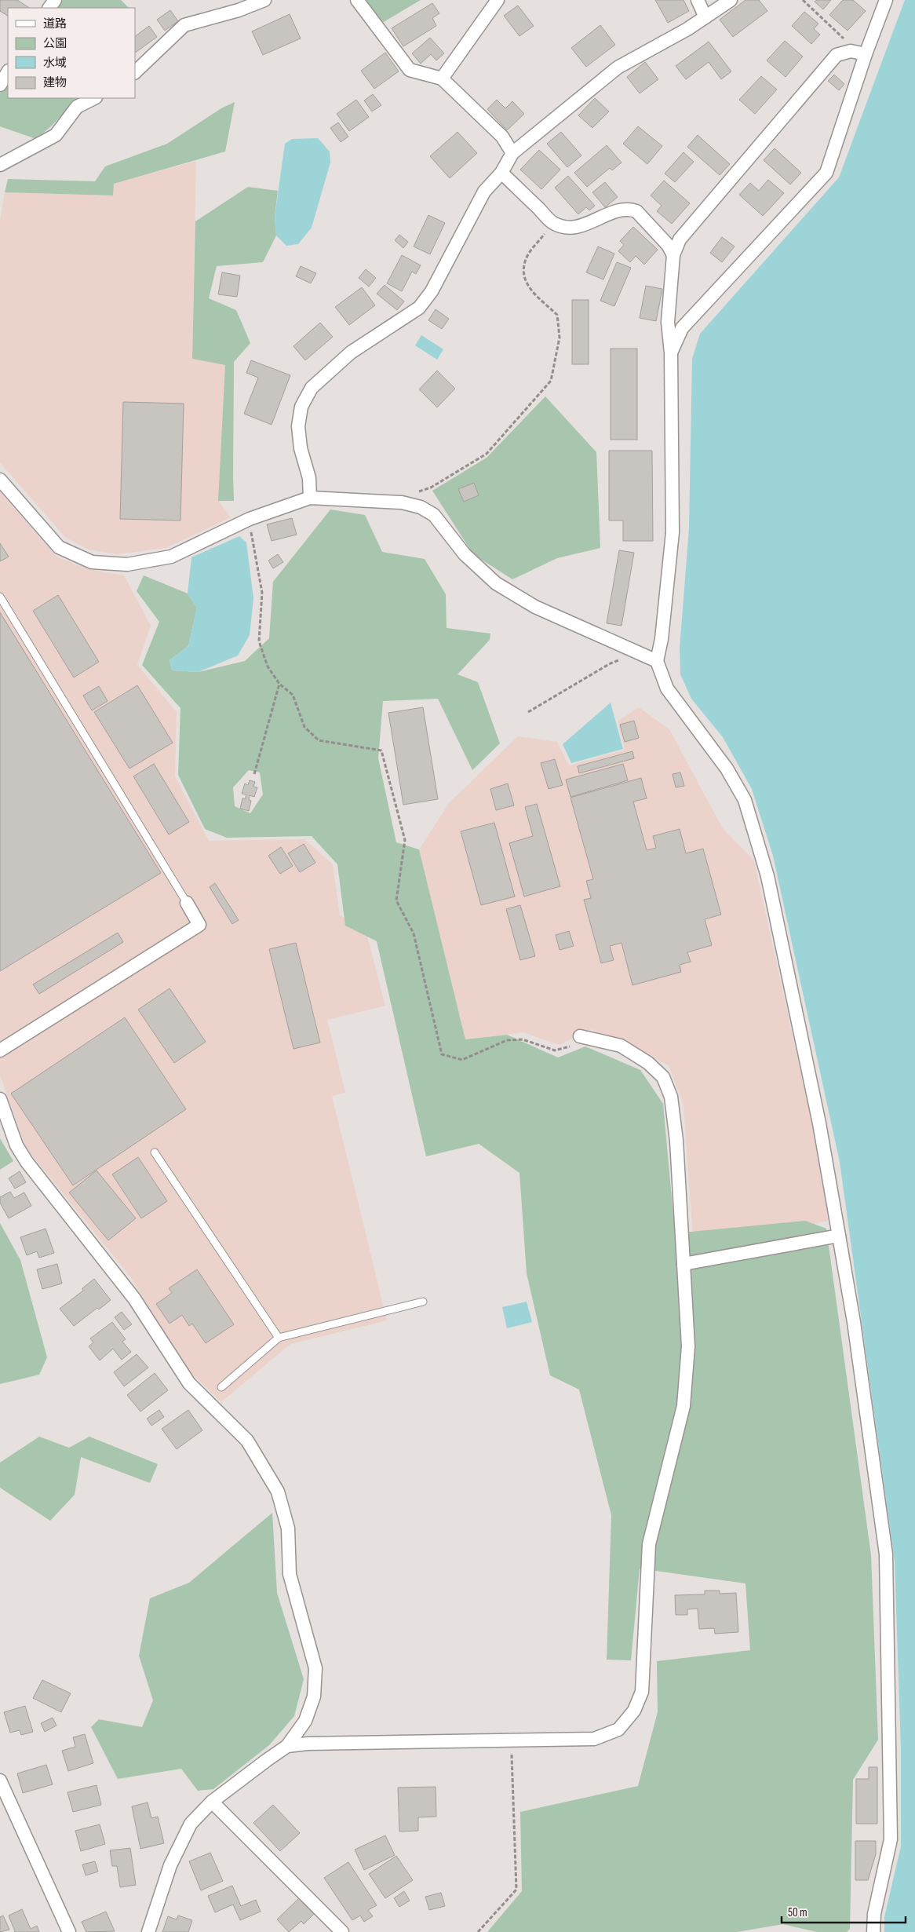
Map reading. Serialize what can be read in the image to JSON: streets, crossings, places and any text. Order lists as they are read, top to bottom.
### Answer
{
  "legend": [
    "道路",
    "公園",
    "水域",
    "建物"
  ],
  "scale_bar": "50 m"
}
